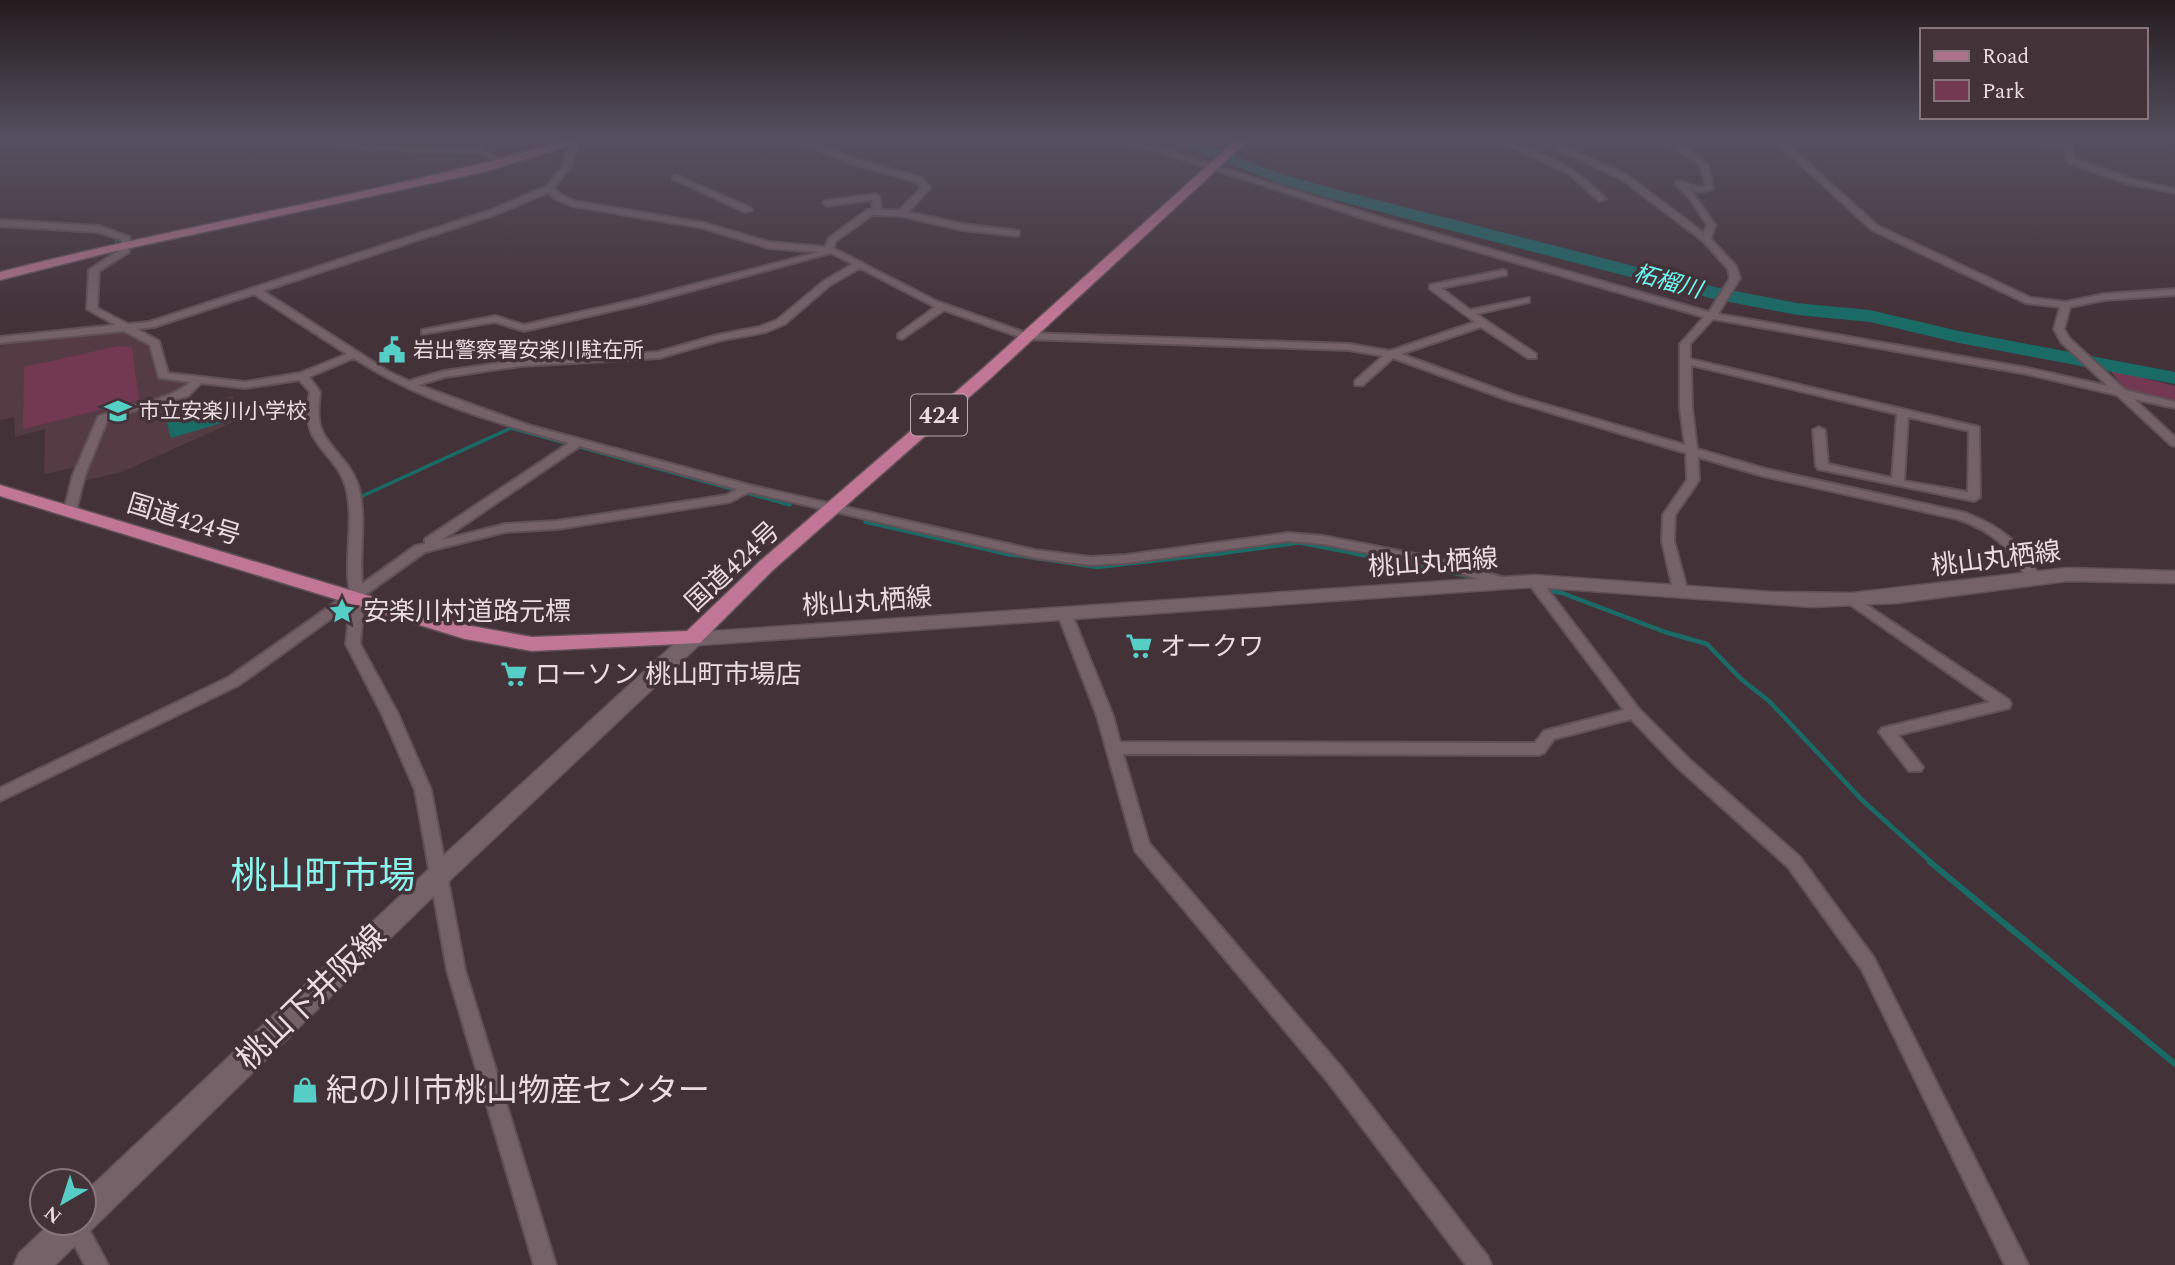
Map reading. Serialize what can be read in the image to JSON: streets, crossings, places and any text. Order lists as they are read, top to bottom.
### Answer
{
  "streets": {
    "highway": ["424", "国道424号"],
    "main road": ["桃山丸栖線", "桃山下井阪線"]
  },
  "crossings": [
    ["国道424号", "桃山丸栖線"],
    ["国道424号", "桃山下井阪線"],
    ["桃山丸栖線", "桃山下井阪線"]
  ],
  "districts": ["桃山町市場"],
  "water": ["柘榴川"],
  "places": {
    "public building": ["岩出警察署安楽川駐在所"],
    "school or university": ["市立安楽川小学校"],
    "place": ["安楽川村道路元標"],
    "supermarket": ["オークワ", "ローソン 桃山町市場店"],
    "shop": ["紀の川市桃山物産センター"]
  },
  "legend": ["Road", "Park"],
  "north": "bottom left"
}
